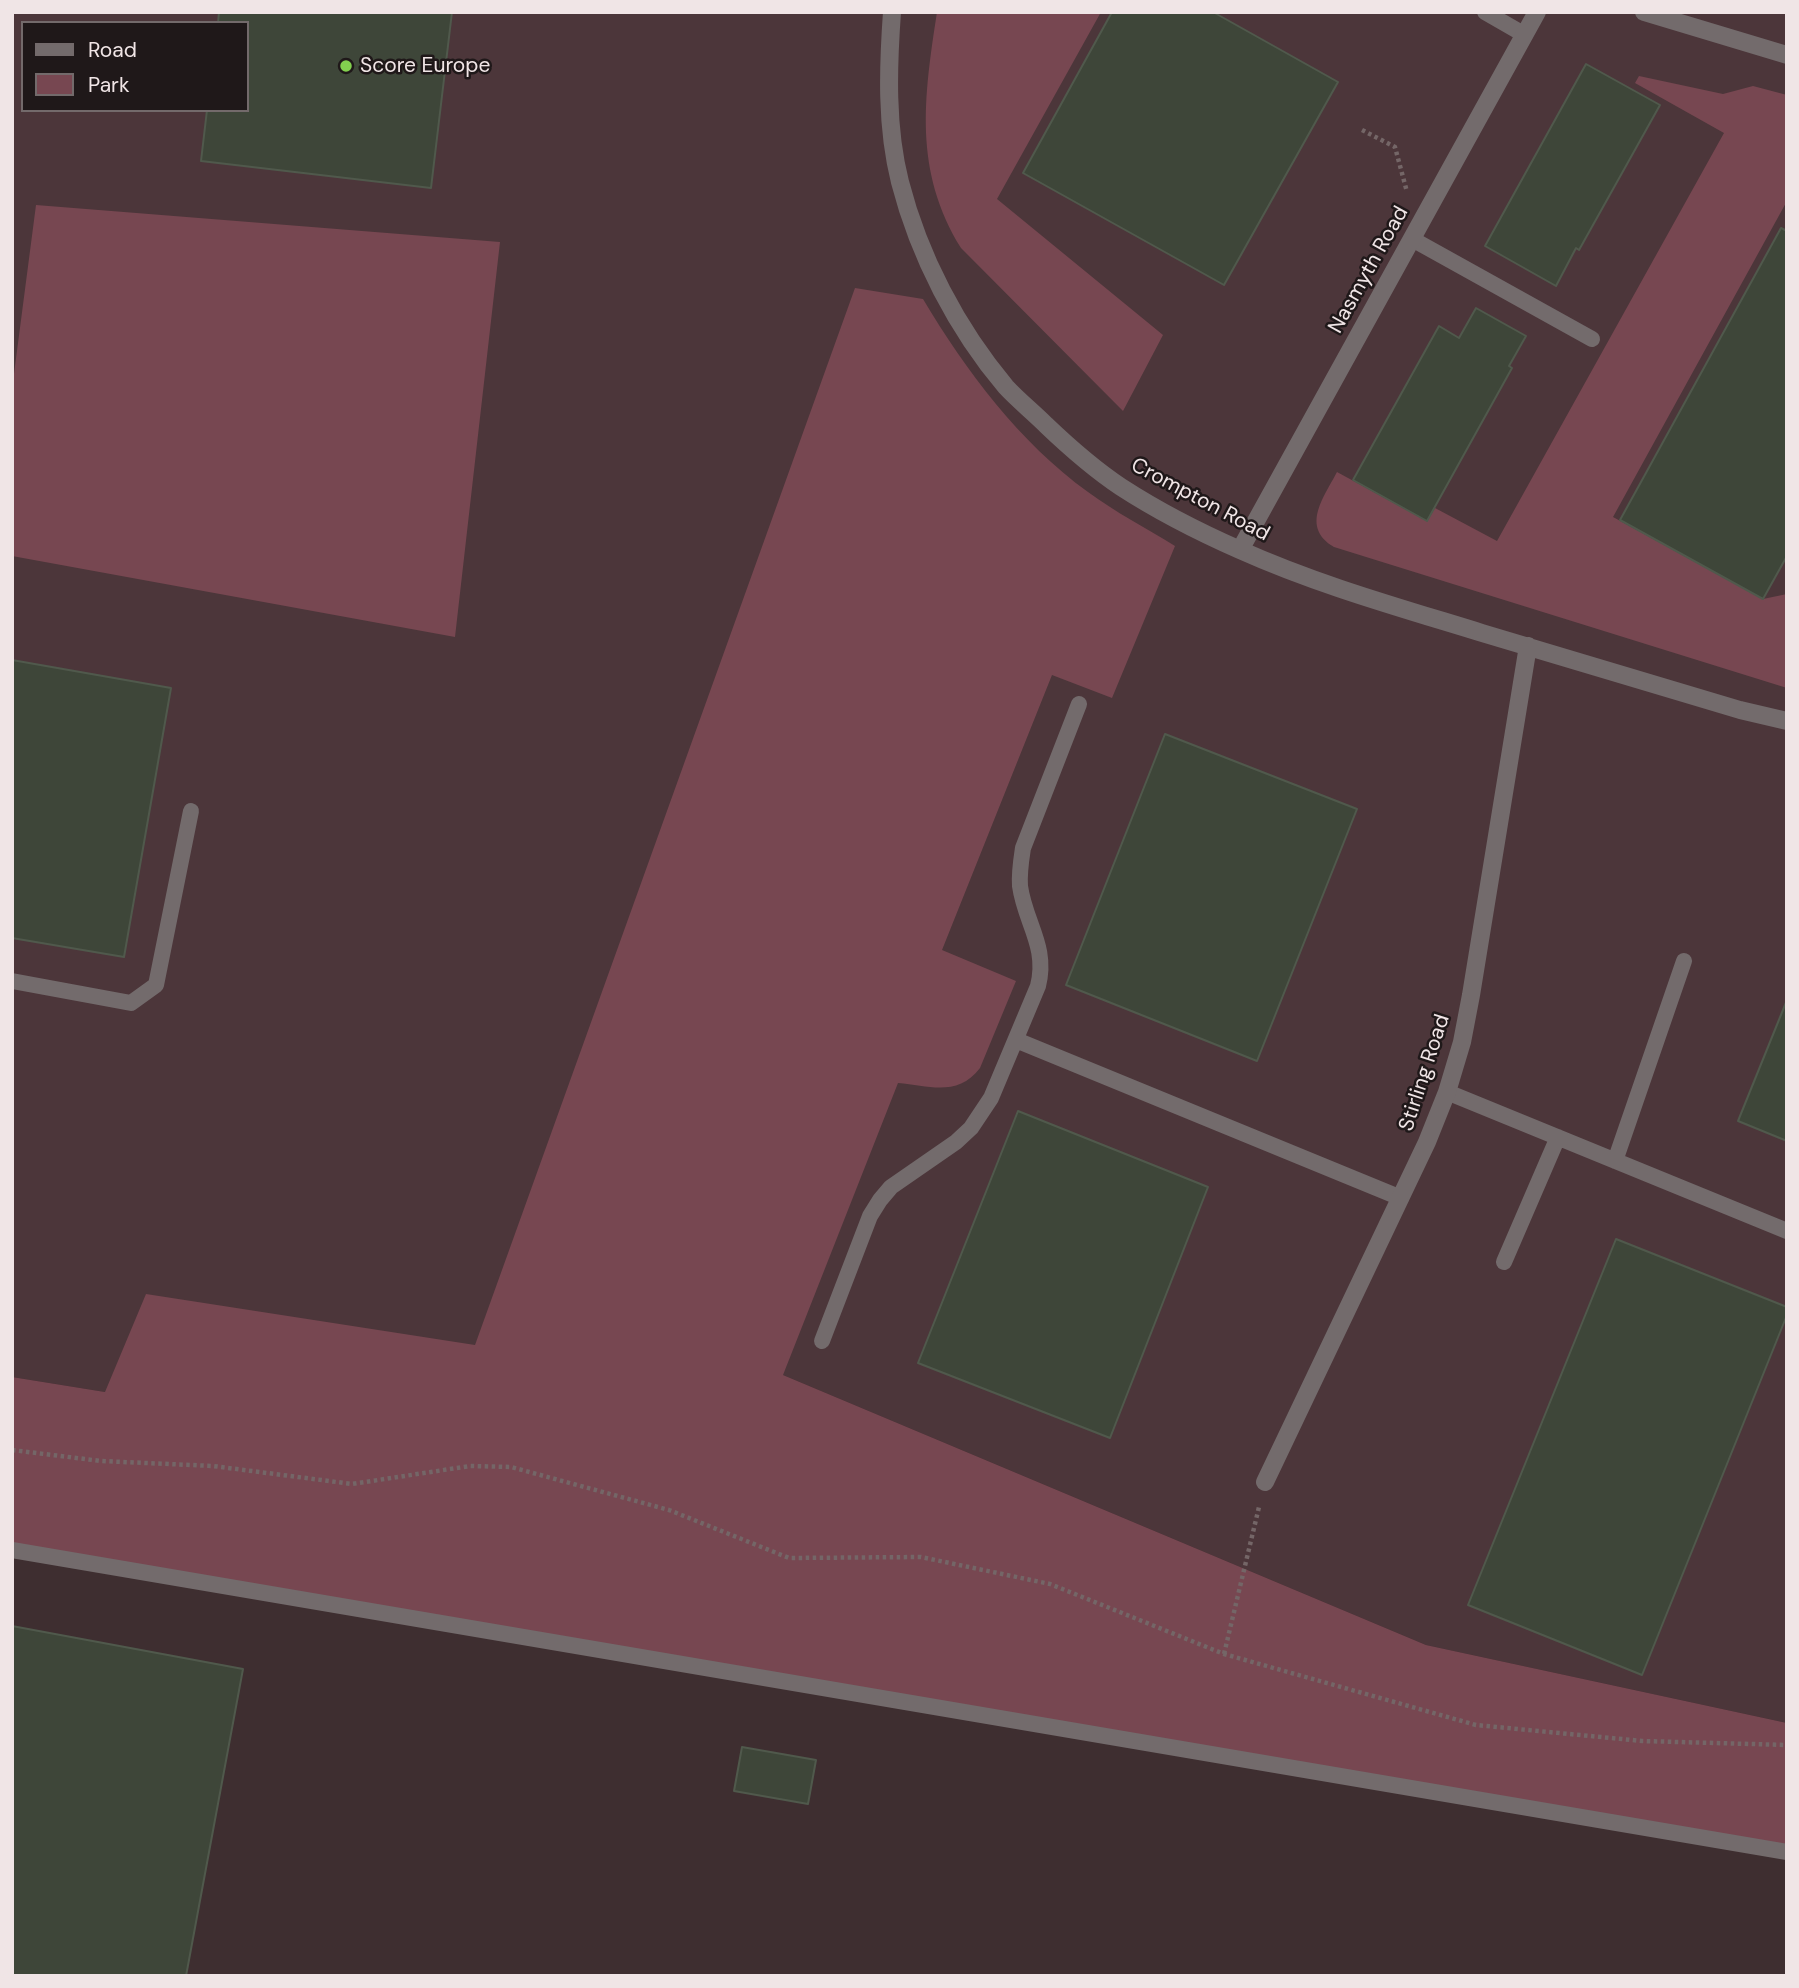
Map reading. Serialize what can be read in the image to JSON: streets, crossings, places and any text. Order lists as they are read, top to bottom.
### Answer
{
  "streets": {
    "street": ["Nasmyth Road", "Crompton Road", "Stirling Road"]
  },
  "crossings": [
    ["Nasmyth Road", "Crompton Road"],
    ["Crompton Road", "Stirling Road"]
  ],
  "places": ["Score Europe"],
  "legend": ["Road", "Park"]
}
